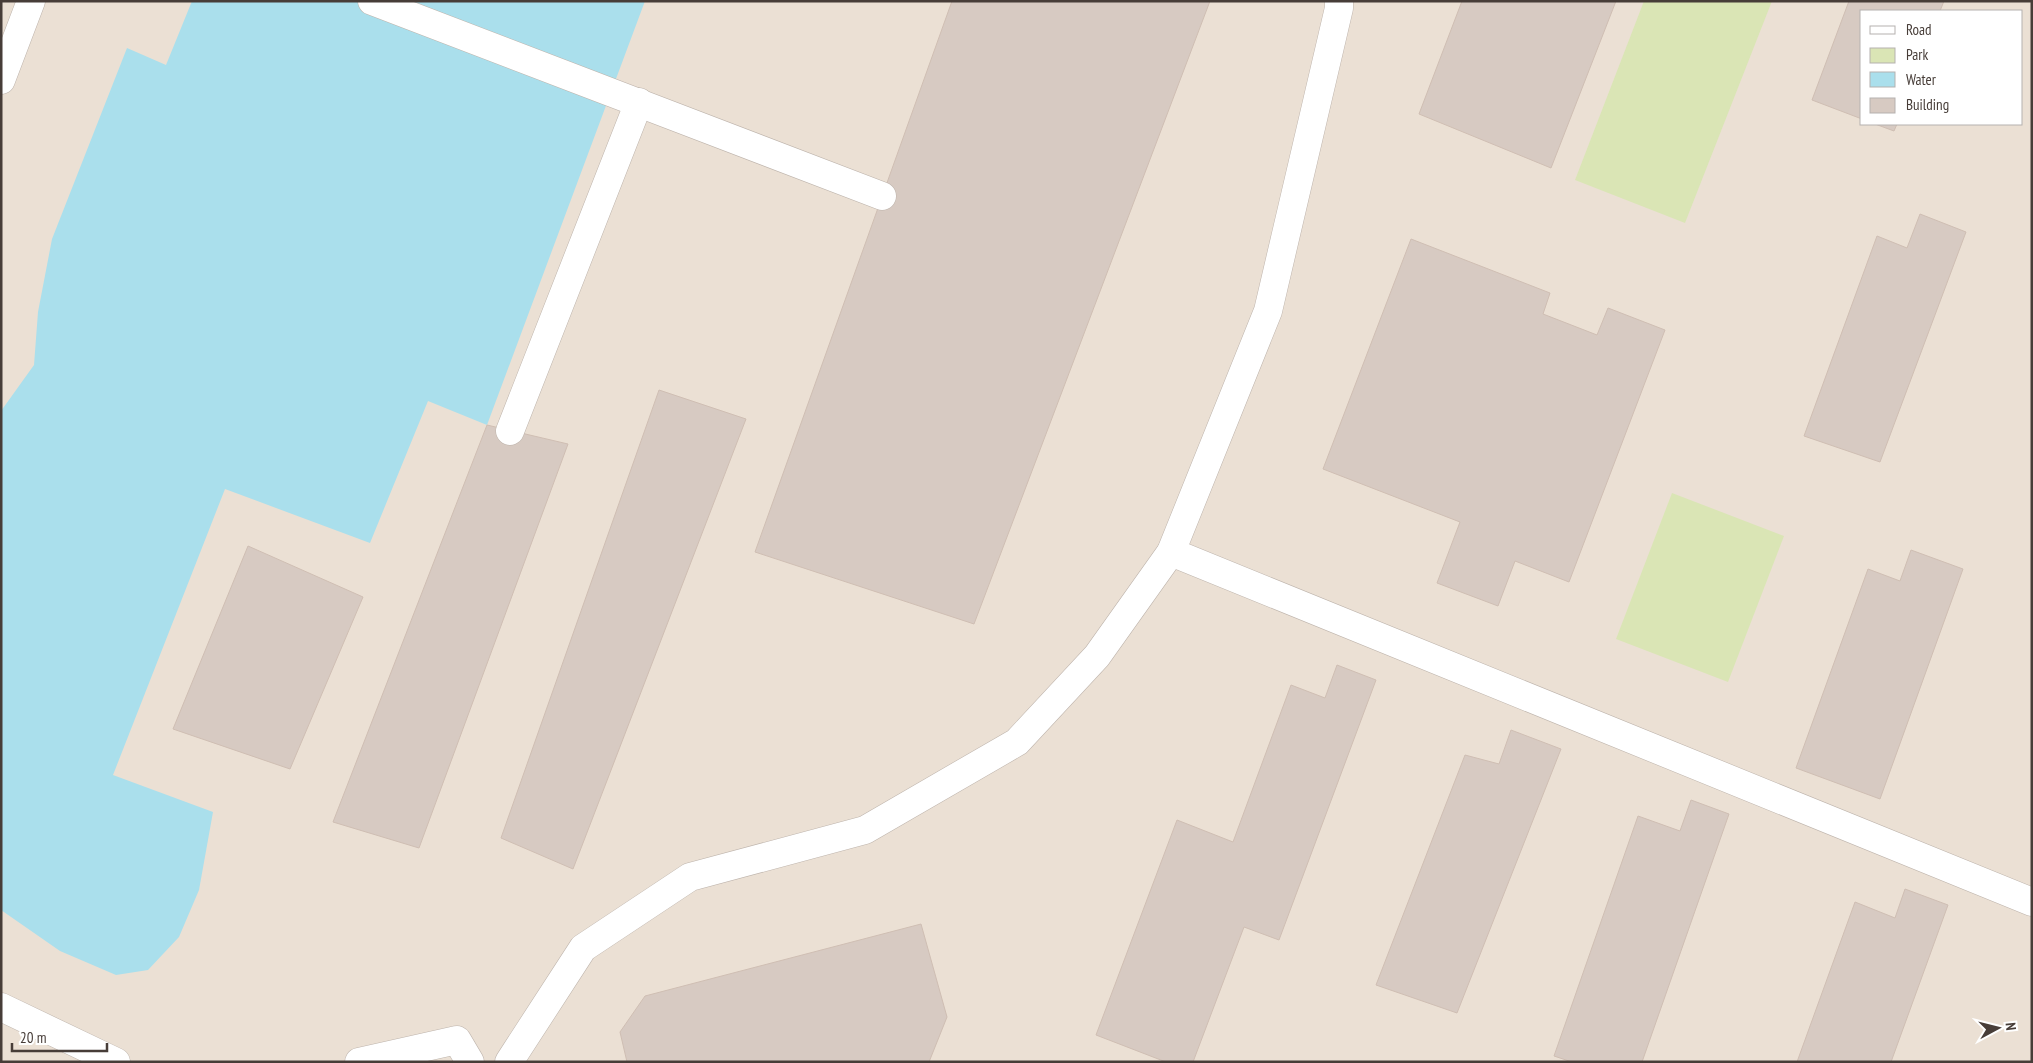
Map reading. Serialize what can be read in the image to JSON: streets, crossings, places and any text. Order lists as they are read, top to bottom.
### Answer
{
  "legend": [
    "Road",
    "Park",
    "Water",
    "Building"
  ],
  "scale_bar": "20 m",
  "north": "right"
}
